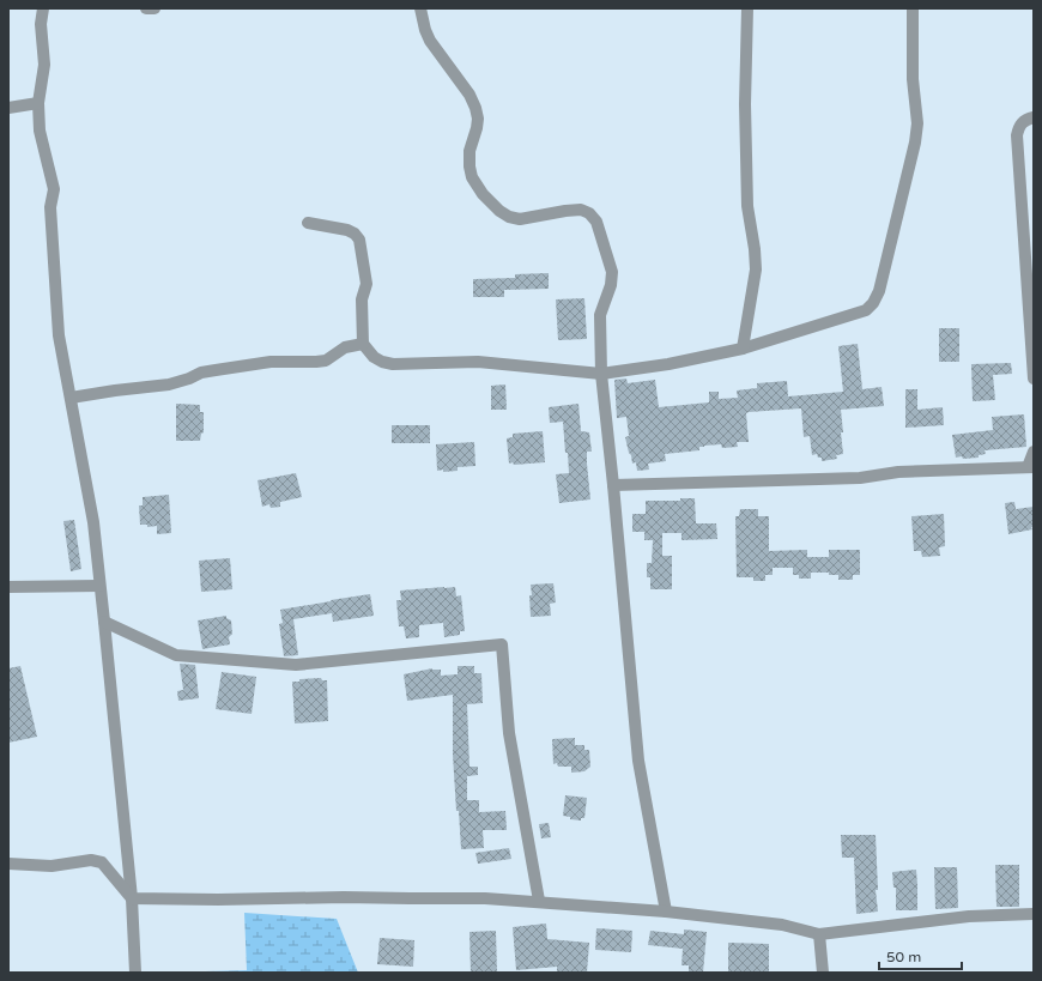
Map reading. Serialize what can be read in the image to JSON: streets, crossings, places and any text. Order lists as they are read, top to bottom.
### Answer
{
  "scale_bar": "50 m"
}
